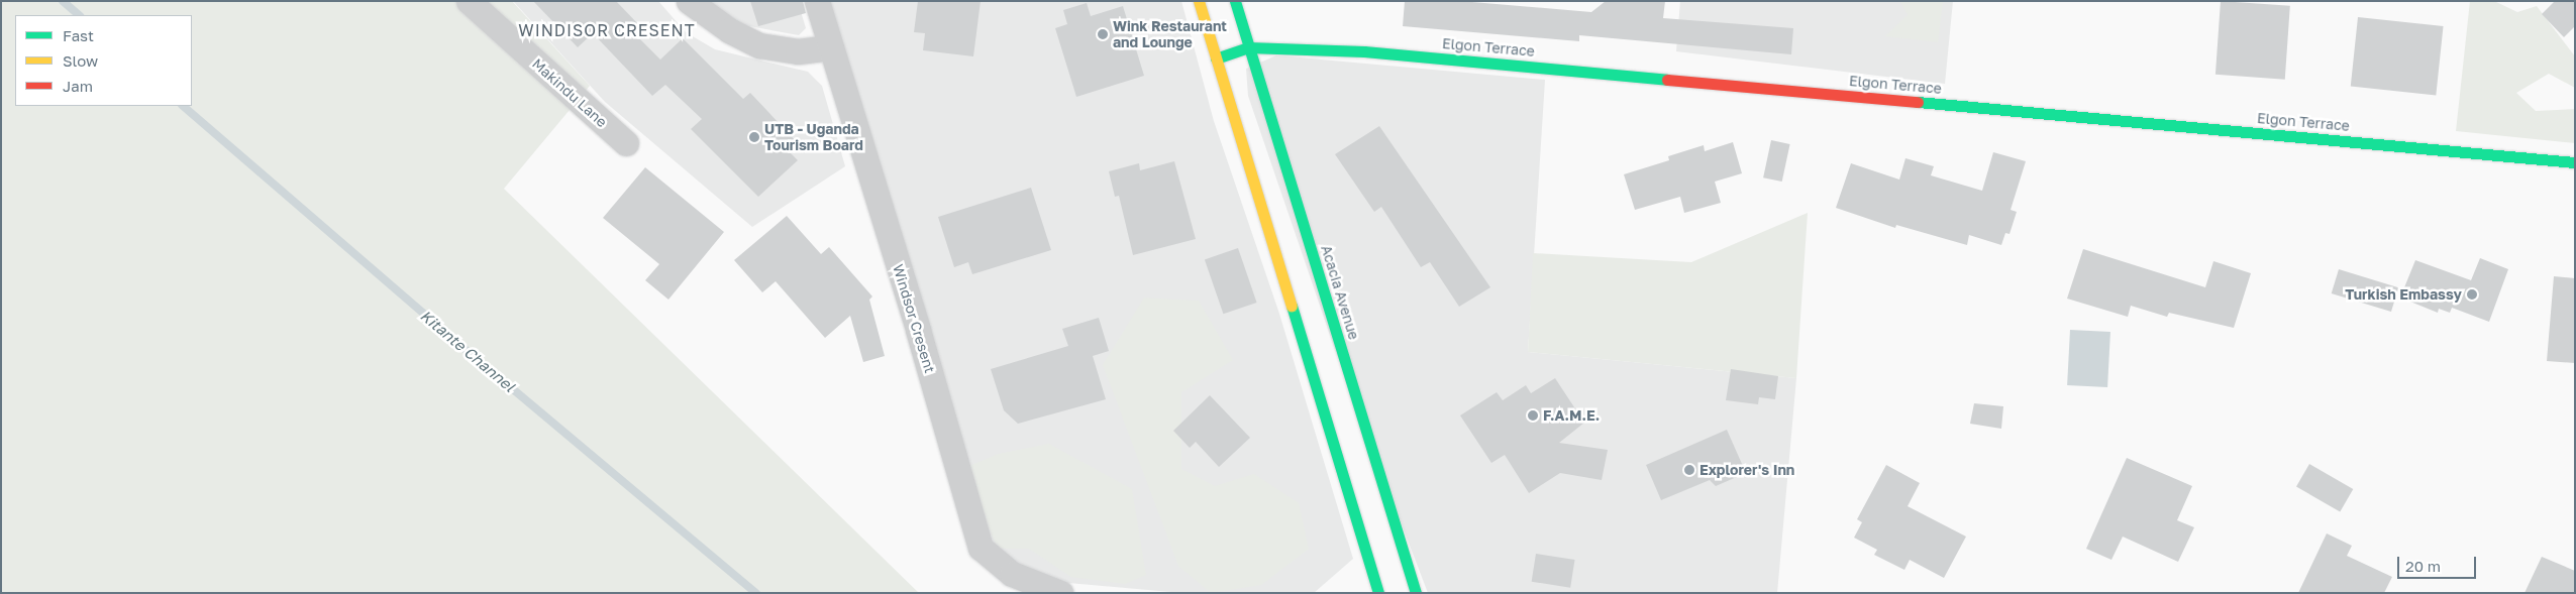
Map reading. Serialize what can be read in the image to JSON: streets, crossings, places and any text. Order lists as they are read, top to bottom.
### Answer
{
  "streets": {
    "street": [
      "Elgon Terrace",
      "Makindu Lane",
      "Acacia Avenue",
      "Windsor Cresent"
    ]
  },
  "crossings": [
    ["Elgon Terrace", "Acacia Avenue"]
  ],
  "districts": ["WINDISOR CRESENT"],
  "water": ["Kitante Channel"],
  "places": [
    "Wink Restaurant and Lounge",
    "UTB - Uganda Tourism Board",
    "Turkish Embassy",
    "F.A.M.E.",
    "Explorer's Inn"
  ],
  "legend": ["Fast", "Slow", "Jam"],
  "scale_bar": "20 m"
}
